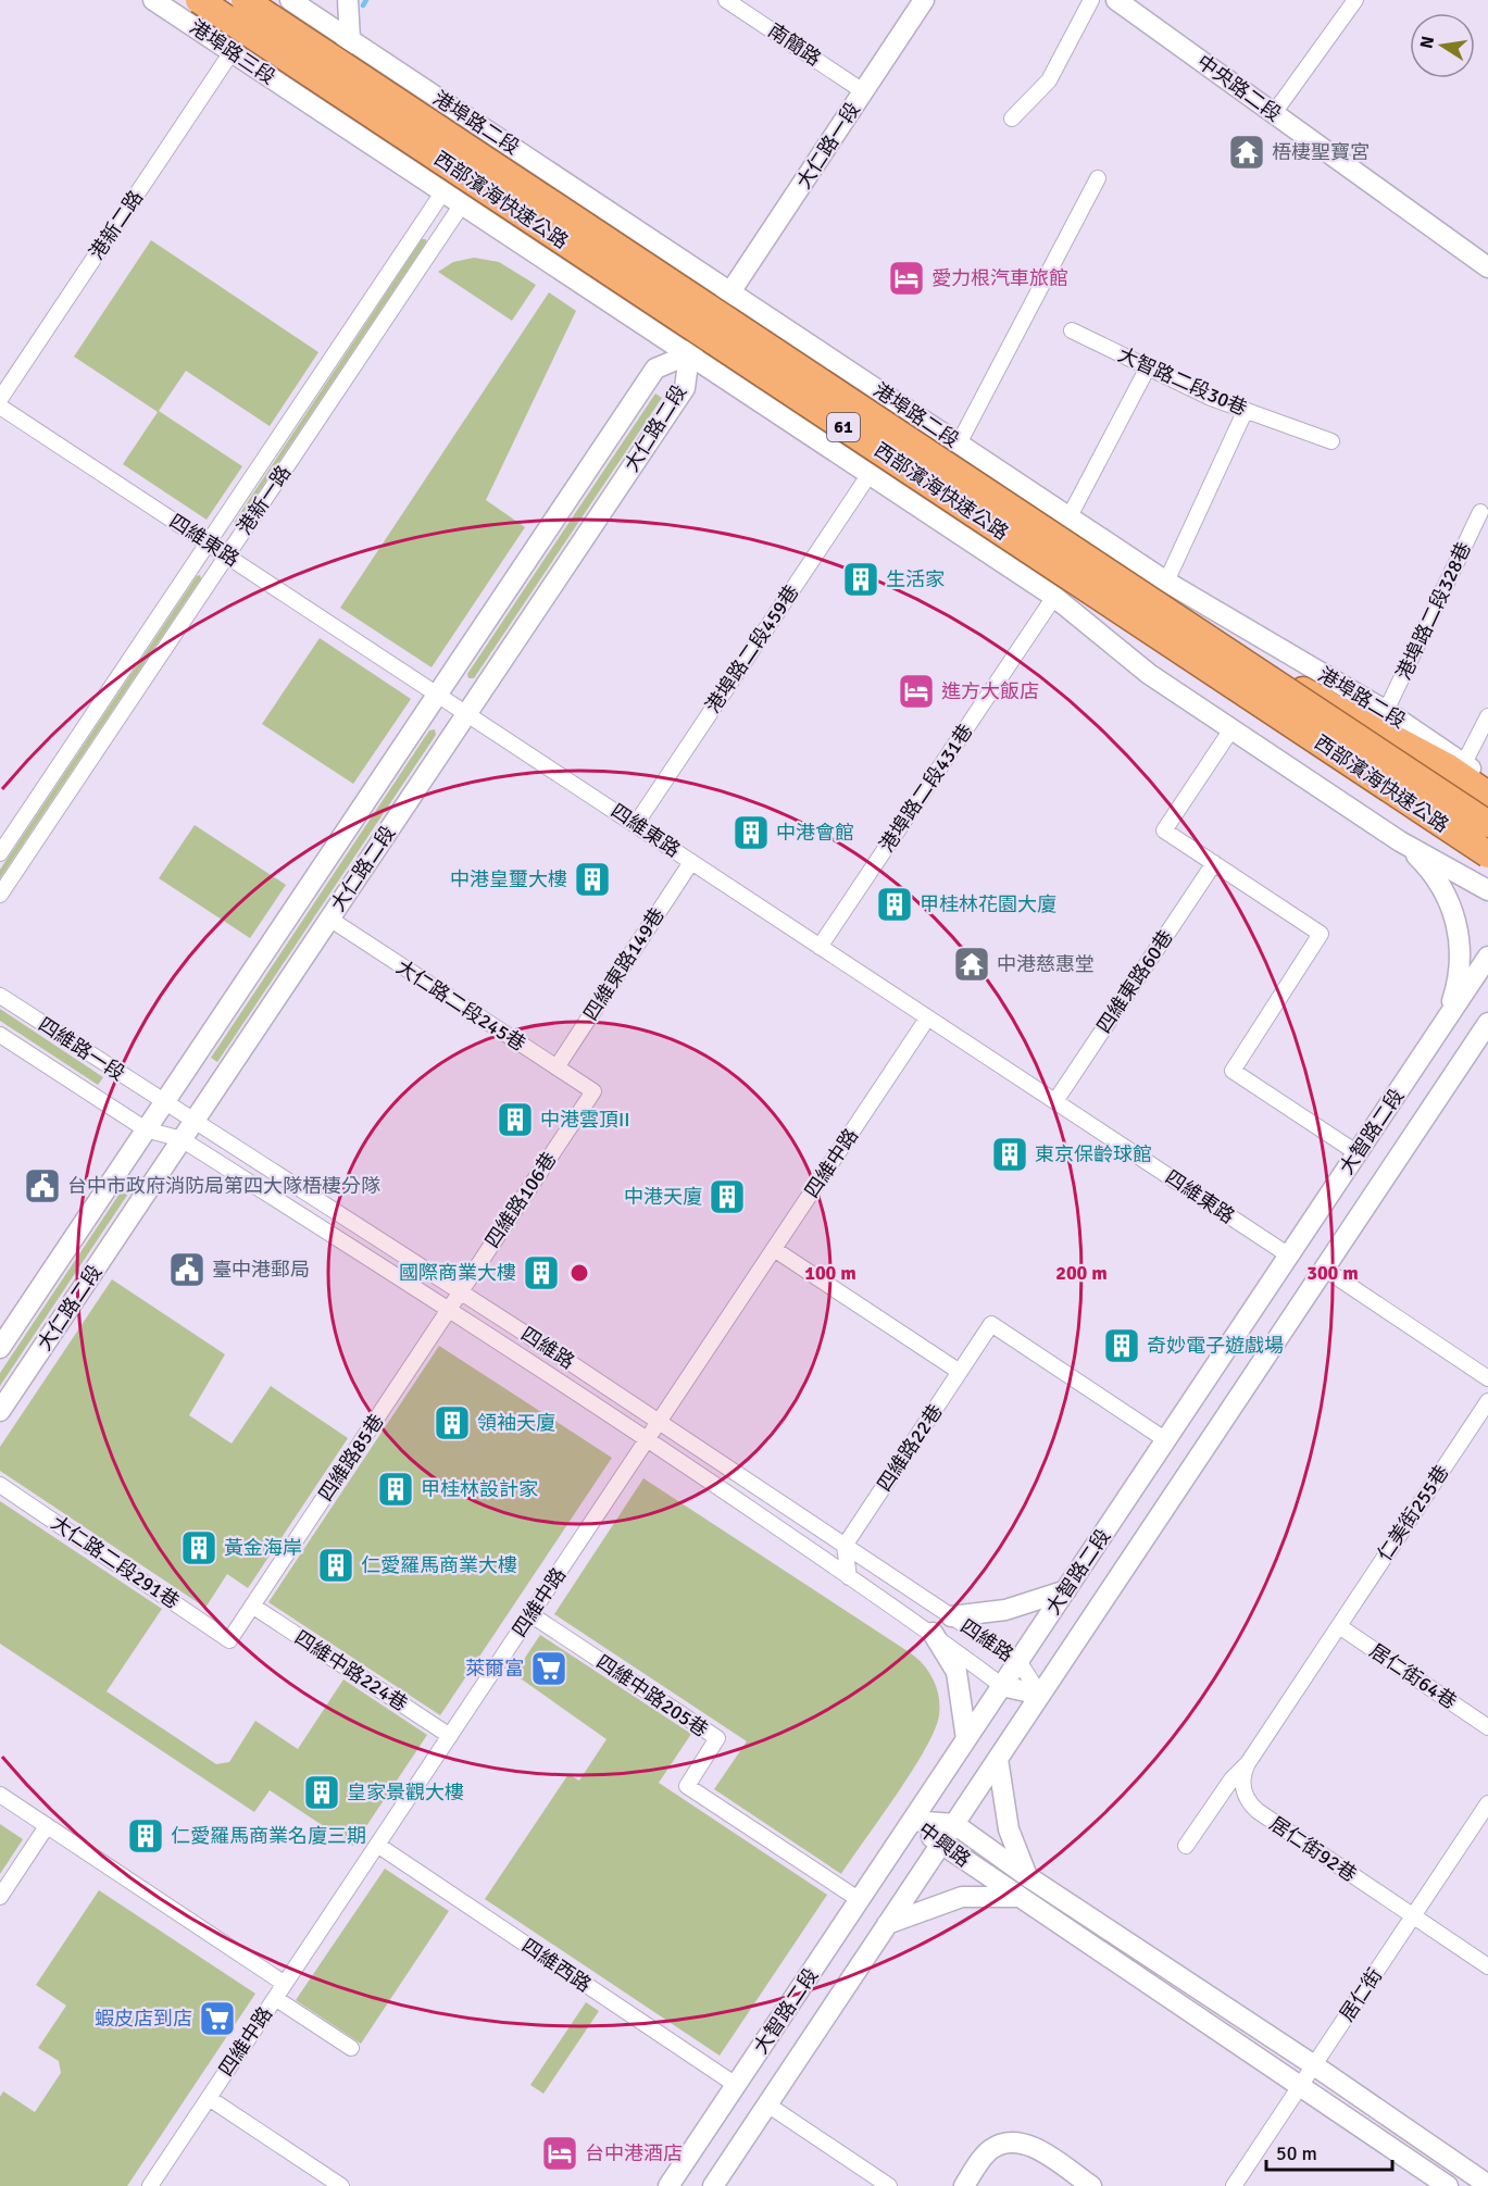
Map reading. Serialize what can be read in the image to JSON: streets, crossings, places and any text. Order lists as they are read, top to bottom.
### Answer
{
  "streets": {
    "highway": ["西部濱海快速公路", "61"],
    "street": [
      "南簡路",
      "港埠路三段",
      "中央路二段",
      "港埠路二段",
      "大仁路一段",
      "港新二路",
      "大智路二段30巷",
      "大仁路二段",
      "港新一路",
      "四維東路",
      "港埠路二段328巷",
      "港埠路二段459巷",
      "港埠路二段431巷",
      "四維東路149巷",
      "四維東路60巷",
      "大仁路二段245巷",
      "四維路一段",
      "大智路二段",
      "四維中路",
      "四維路106巷",
      "四維路",
      "四維路22巷",
      "四維路85巷",
      "仁美街255巷",
      "大仁路二段291巷",
      "四維中路224巷",
      "居仁街64巷",
      "四維中路205巷",
      "中興路",
      "居仁街92巷",
      "四維西路",
      "居仁街"
    ]
  },
  "crossings": [
    ["南簡路", "大仁路一段"],
    ["港埠路三段", "港新二路"],
    ["港埠路二段", "大仁路一段"],
    ["港埠路二段", "港埠路二段328巷"],
    ["大仁路一段", "大仁路二段"],
    ["大仁路二段", "四維東路"],
    ["大仁路二段", "大仁路二段245巷"],
    ["大仁路二段", "四維路一段"],
    ["大仁路二段", "四維路"],
    ["港新一路", "四維東路"],
    ["四維東路", "港埠路二段459巷"],
    ["四維東路", "港埠路二段431巷"],
    ["四維東路", "四維東路149巷"],
    ["四維東路", "四維東路60巷"],
    ["四維東路", "大智路二段"],
    ["四維東路", "四維中路"],
    ["四維東路149巷", "大仁路二段245巷"],
    ["大仁路二段245巷", "四維路106巷"],
    ["四維路一段", "四維路"],
    ["大智路二段", "四維路"],
    ["大智路二段", "四維路22巷"],
    ["大智路二段", "四維中路205巷"],
    ["大智路二段", "中興路"],
    ["大智路二段", "四維西路"],
    ["四維中路", "四維路"],
    ["四維中路", "四維中路224巷"],
    ["四維中路", "四維中路205巷"],
    ["四維中路", "四維西路"],
    ["四維路106巷", "四維路"],
    ["四維路106巷", "四維路85巷"],
    ["四維路", "四維路22巷"],
    ["四維路", "四維路85巷"],
    ["四維路85巷", "大仁路二段291巷"],
    ["四維路85巷", "四維中路224巷"],
    ["仁美街255巷", "居仁街64巷"],
    ["中興路", "居仁街"],
    ["居仁街92巷", "居仁街"]
  ],
  "places": {
    "temple": ["梧棲聖寶宮", "中港慈惠堂"],
    "hotel": ["愛力根汽車旅館", "進方大飯店", "台中港酒店"],
    "building": [
      "生活家",
      "中港會館",
      "中港皇璽大樓",
      "甲桂林花園大廈",
      "中港雲頂II",
      "東京保齡球館",
      "中港天廈",
      "國際商業大樓",
      "奇妙電子遊戲場",
      "領袖天廈",
      "甲桂林設計家",
      "黃金海岸",
      "仁愛羅馬商業大樓",
      "皇家景觀大樓",
      "仁愛羅馬商業名廈三期"
    ],
    "public building": ["台中市政府消防局第四大隊梧棲分隊", "臺中港郵局"],
    "supermarket": ["萊爾富", "蝦皮店到店"]
  },
  "scale_bar": "50 m",
  "north": "left",
  "rings": ["100 m", "200 m", "300 m"]
}
